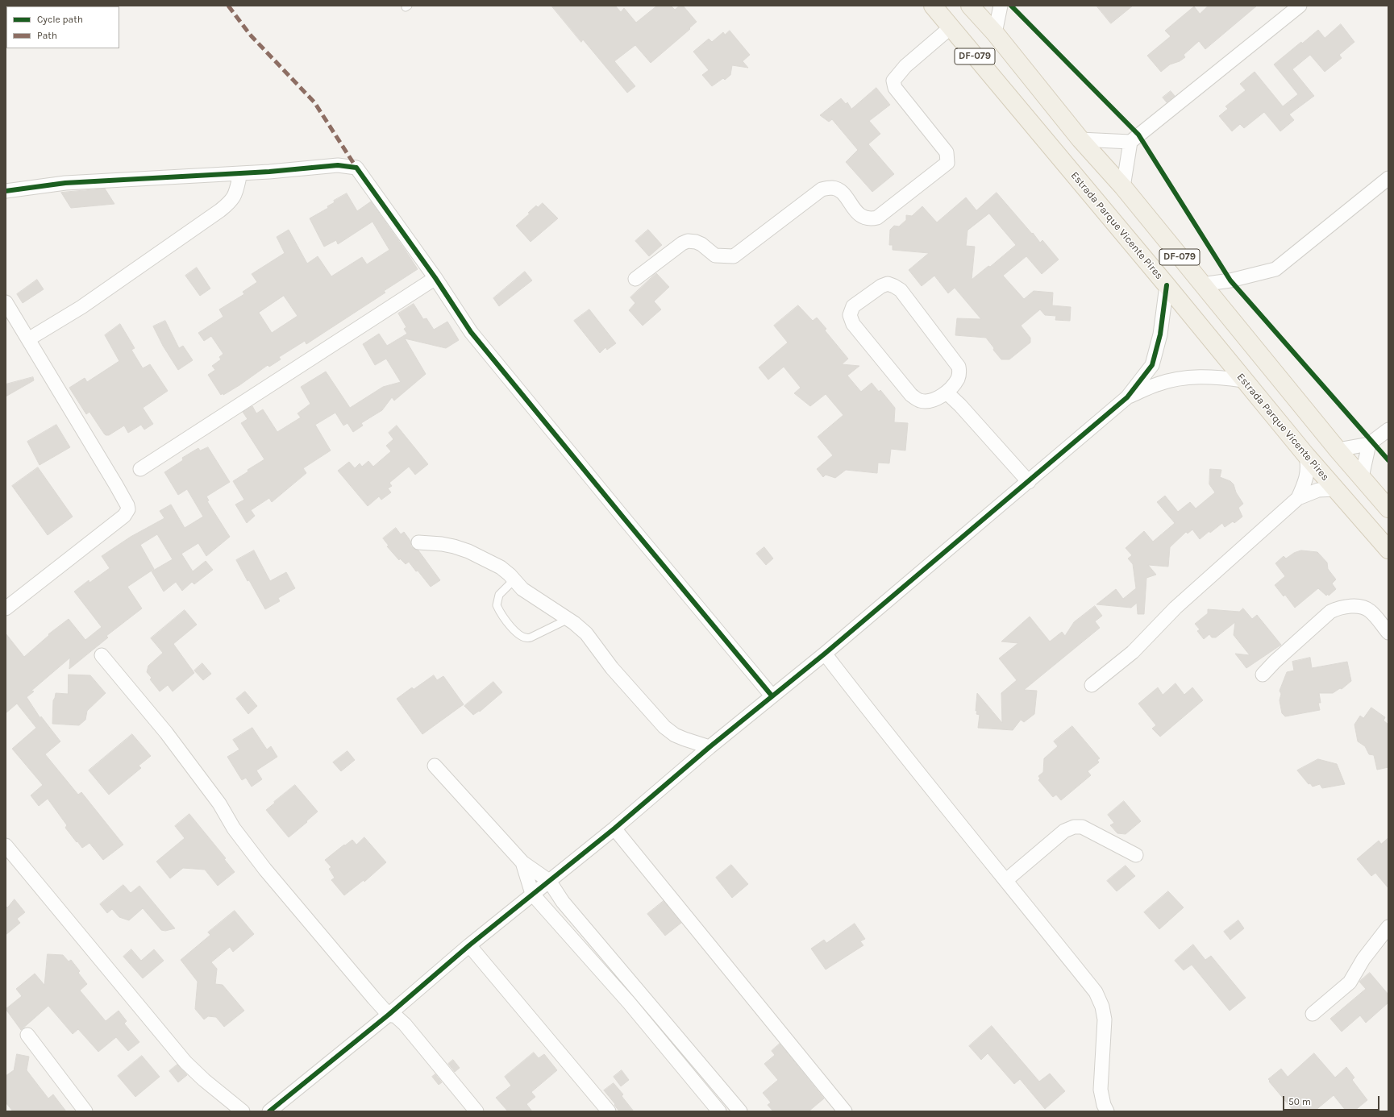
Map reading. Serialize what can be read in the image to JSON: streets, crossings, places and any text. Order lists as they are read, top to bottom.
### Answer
{
  "streets": {
    "main road": ["DF-079", "Estrada Parque Vicente Pires"]
  },
  "legend": ["Cycle path", "Path"],
  "scale_bar": "50 m"
}
